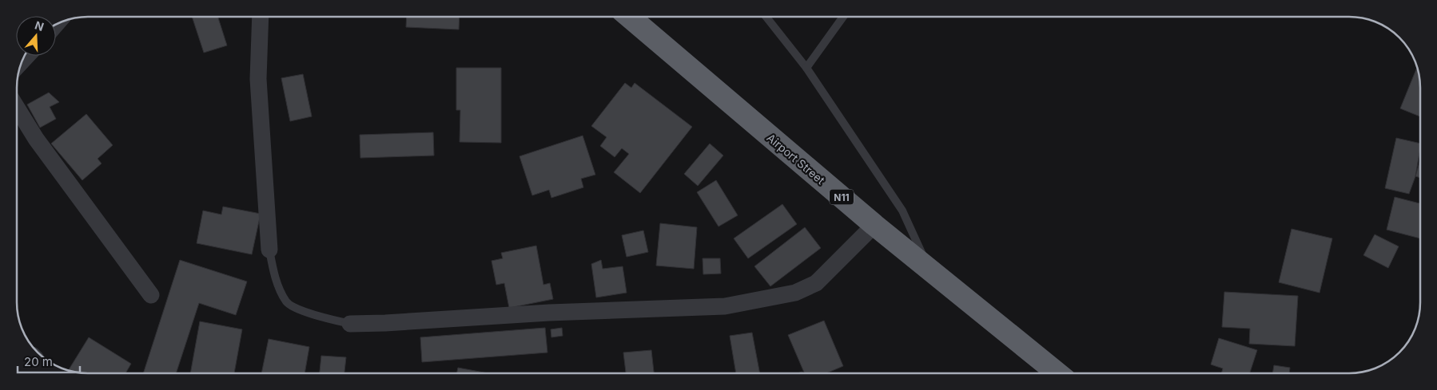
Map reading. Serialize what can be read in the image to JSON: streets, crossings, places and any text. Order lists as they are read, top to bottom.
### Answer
{
  "streets": {
    "highway": ["Airport Street", "N11"]
  },
  "scale_bar": "20 m",
  "north": "top"
}
